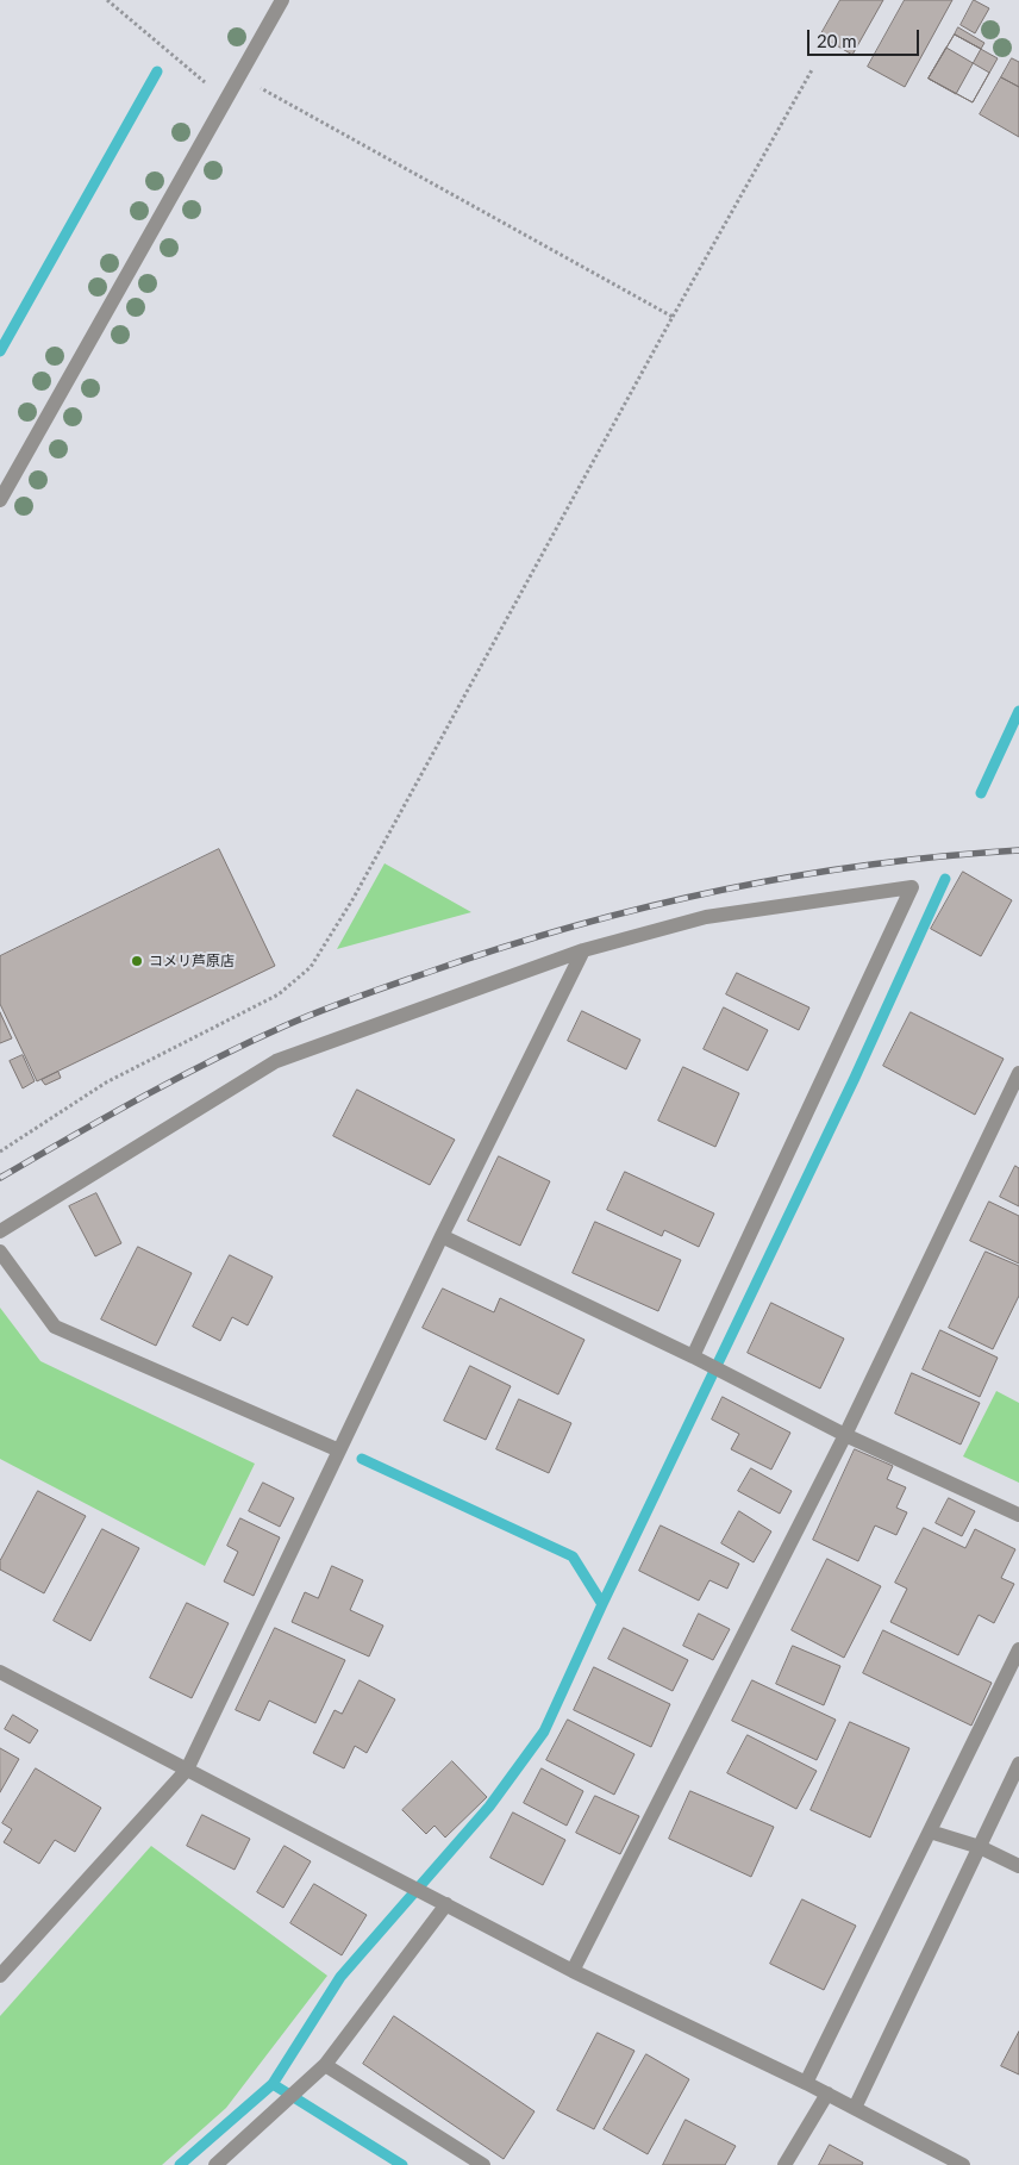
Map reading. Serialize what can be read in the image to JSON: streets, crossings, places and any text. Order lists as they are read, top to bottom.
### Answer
{
  "places": ["コメリ芦原店"],
  "scale_bar": "20 m"
}
